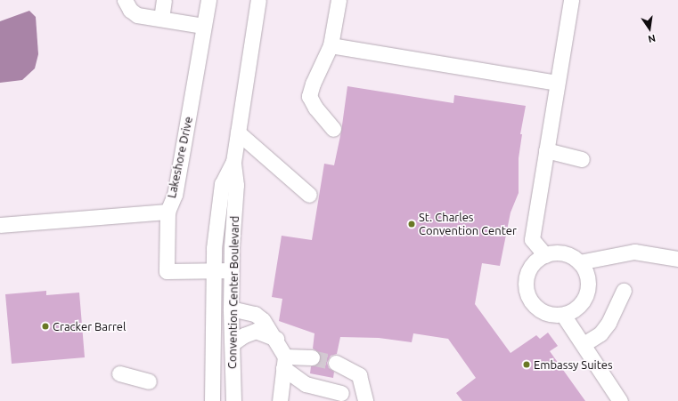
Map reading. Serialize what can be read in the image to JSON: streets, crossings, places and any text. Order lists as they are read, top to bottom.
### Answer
{
  "streets": {
    "street": ["Lakeshore Drive", "Convention Center Boulevard"]
  },
  "places": ["St. Charles Convention Center", "Cracker Barrel", "Embassy Suites"],
  "north": "bottom"
}
